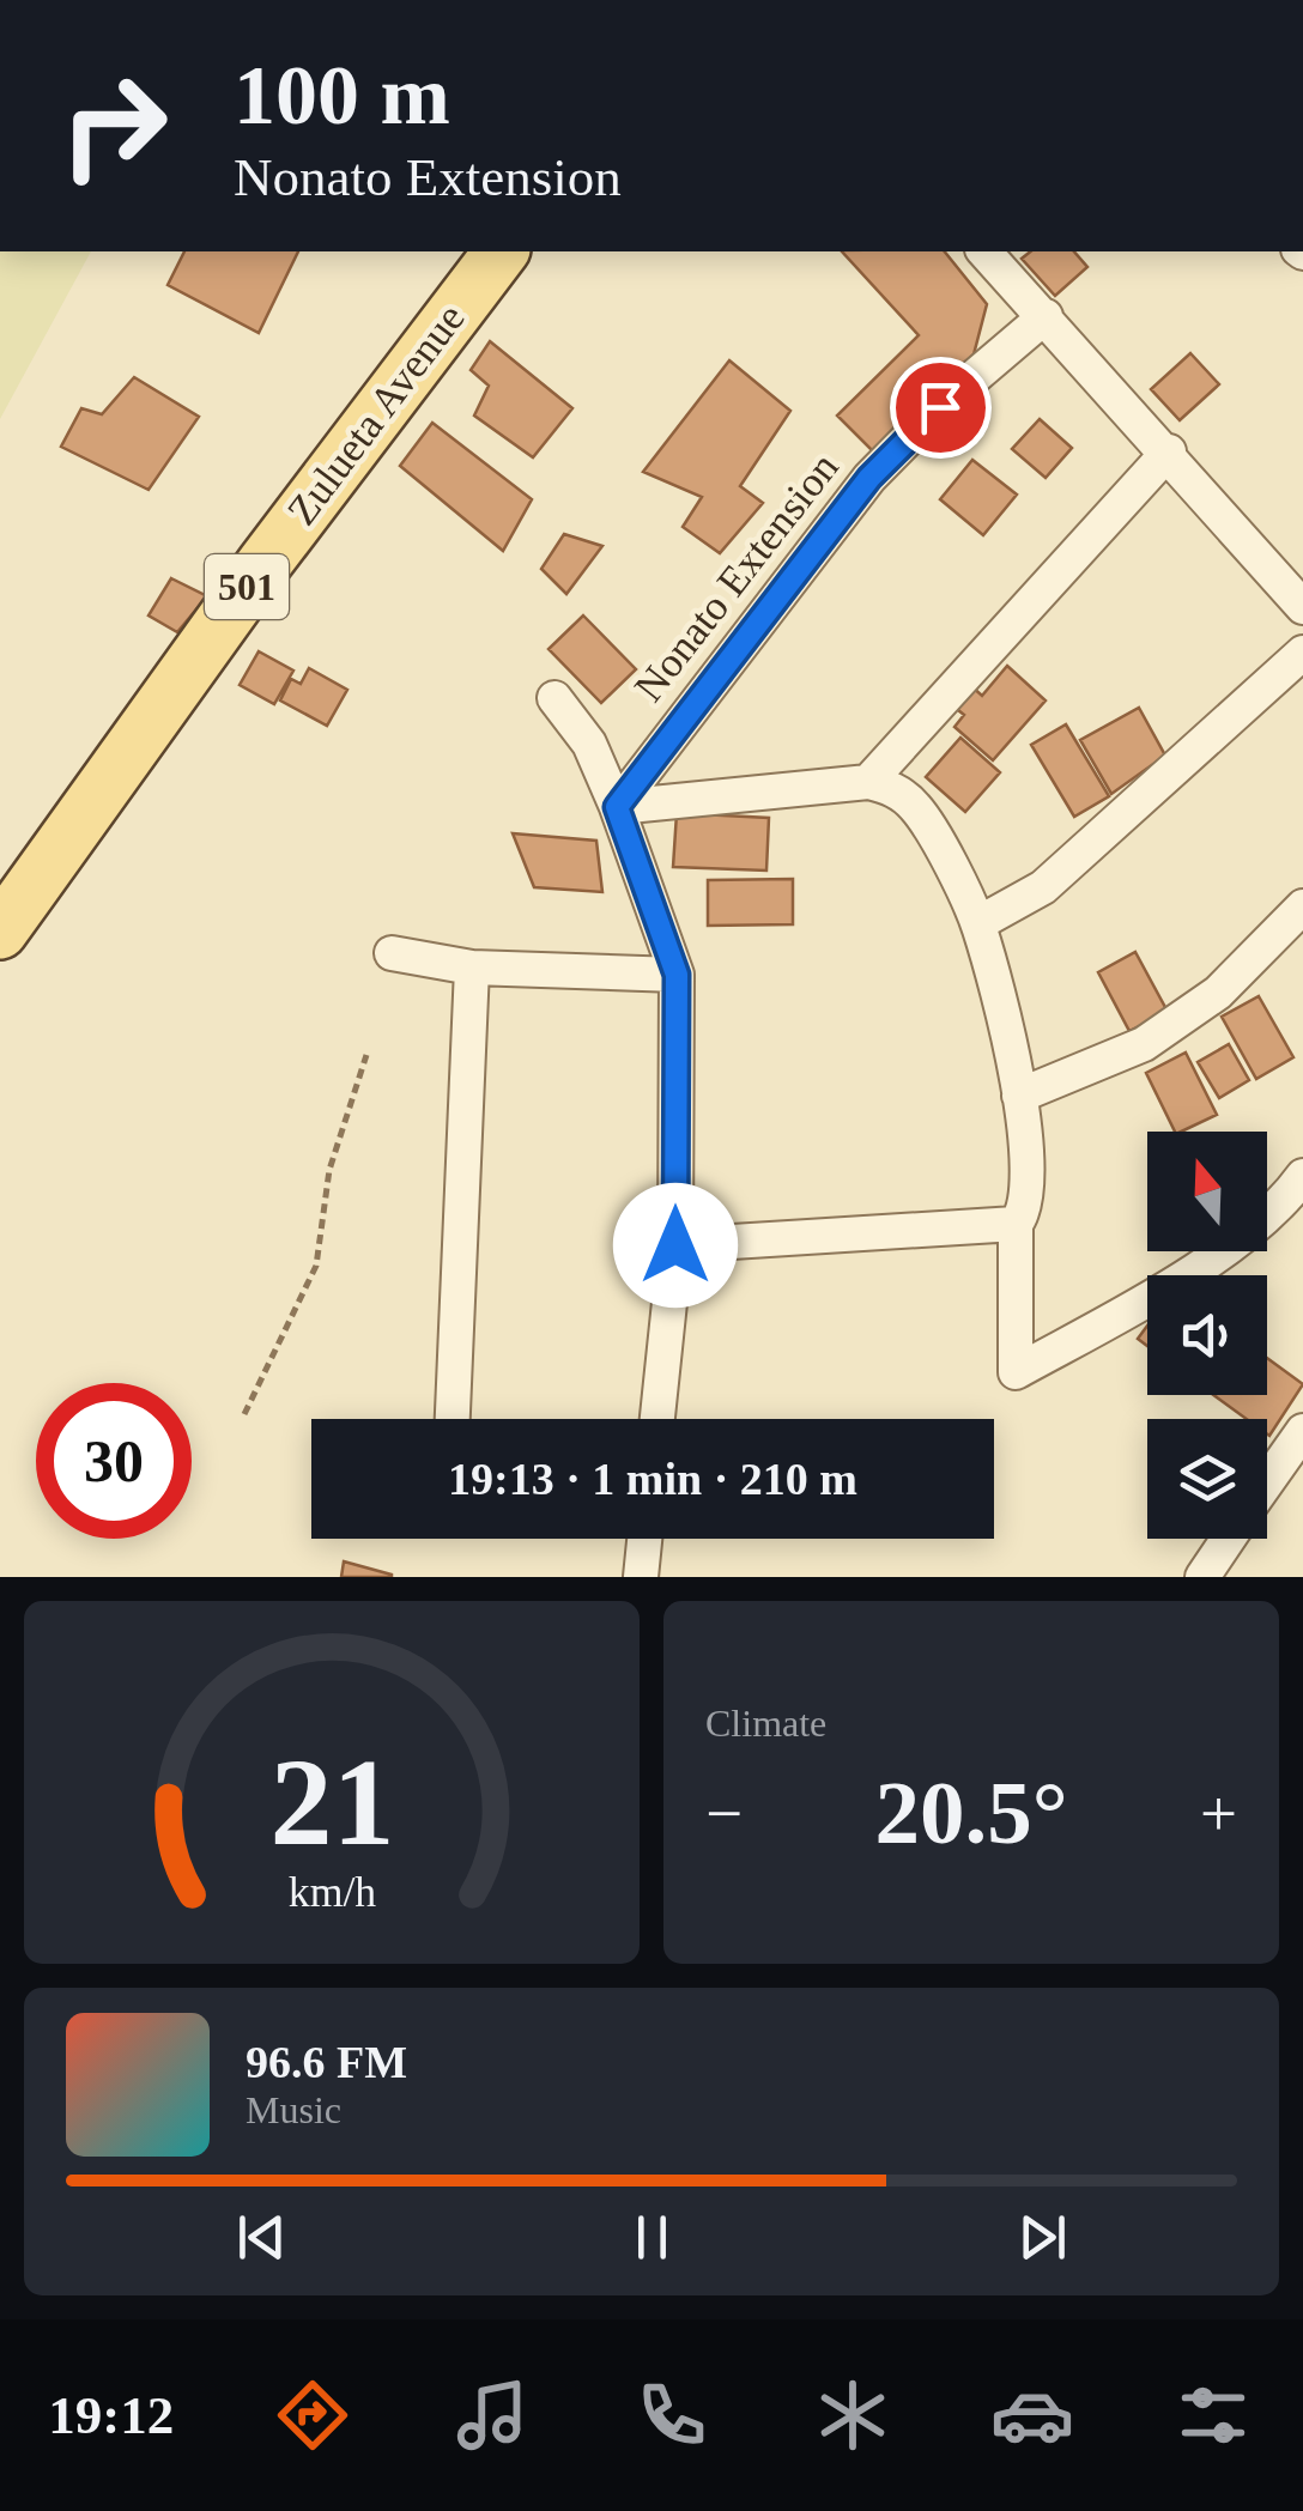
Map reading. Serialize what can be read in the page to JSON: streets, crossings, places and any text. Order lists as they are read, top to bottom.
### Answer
{
  "streets": {
    "main road": ["Zulueta Avenue", "501"],
    "street": ["Nonato Extension"]
  },
  "north": "top",
  "page": {
    "turn": ["100 m", "Nonato Extension"],
    "limit": "30",
    "trip": "19:13 · 1 min · 210 m",
    "tile": "Climate",
    "heat": ["−", "20.5°", "+"],
    "song": ["96.6 FM", "Music"],
    "tabs": "19:12",
    "gauge": ["21", "km/h"]
  }
}
